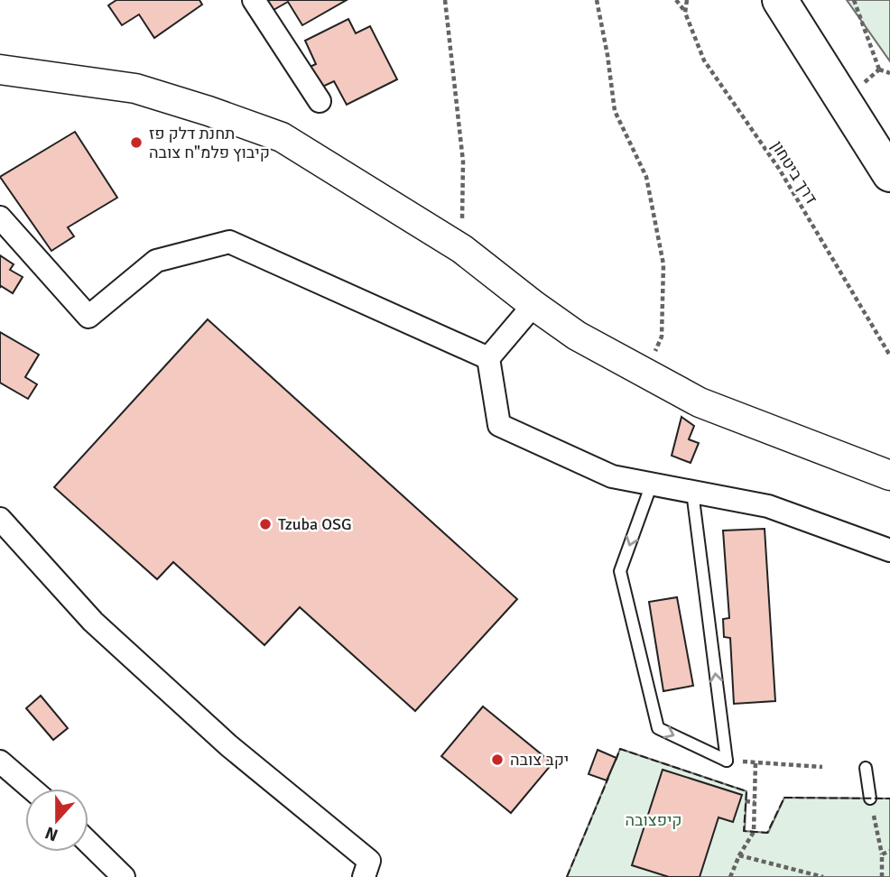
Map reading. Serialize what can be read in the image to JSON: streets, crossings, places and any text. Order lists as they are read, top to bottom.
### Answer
{
  "streets": {
    "path": ["דרך ביטחון"]
  },
  "parks": ["קיפצובה"],
  "places": ["תחנת דלק פז קיבוץ פלמ\"ח צובה", "Tzuba OSG", "יקב צובה"],
  "north": "bottom"
}
